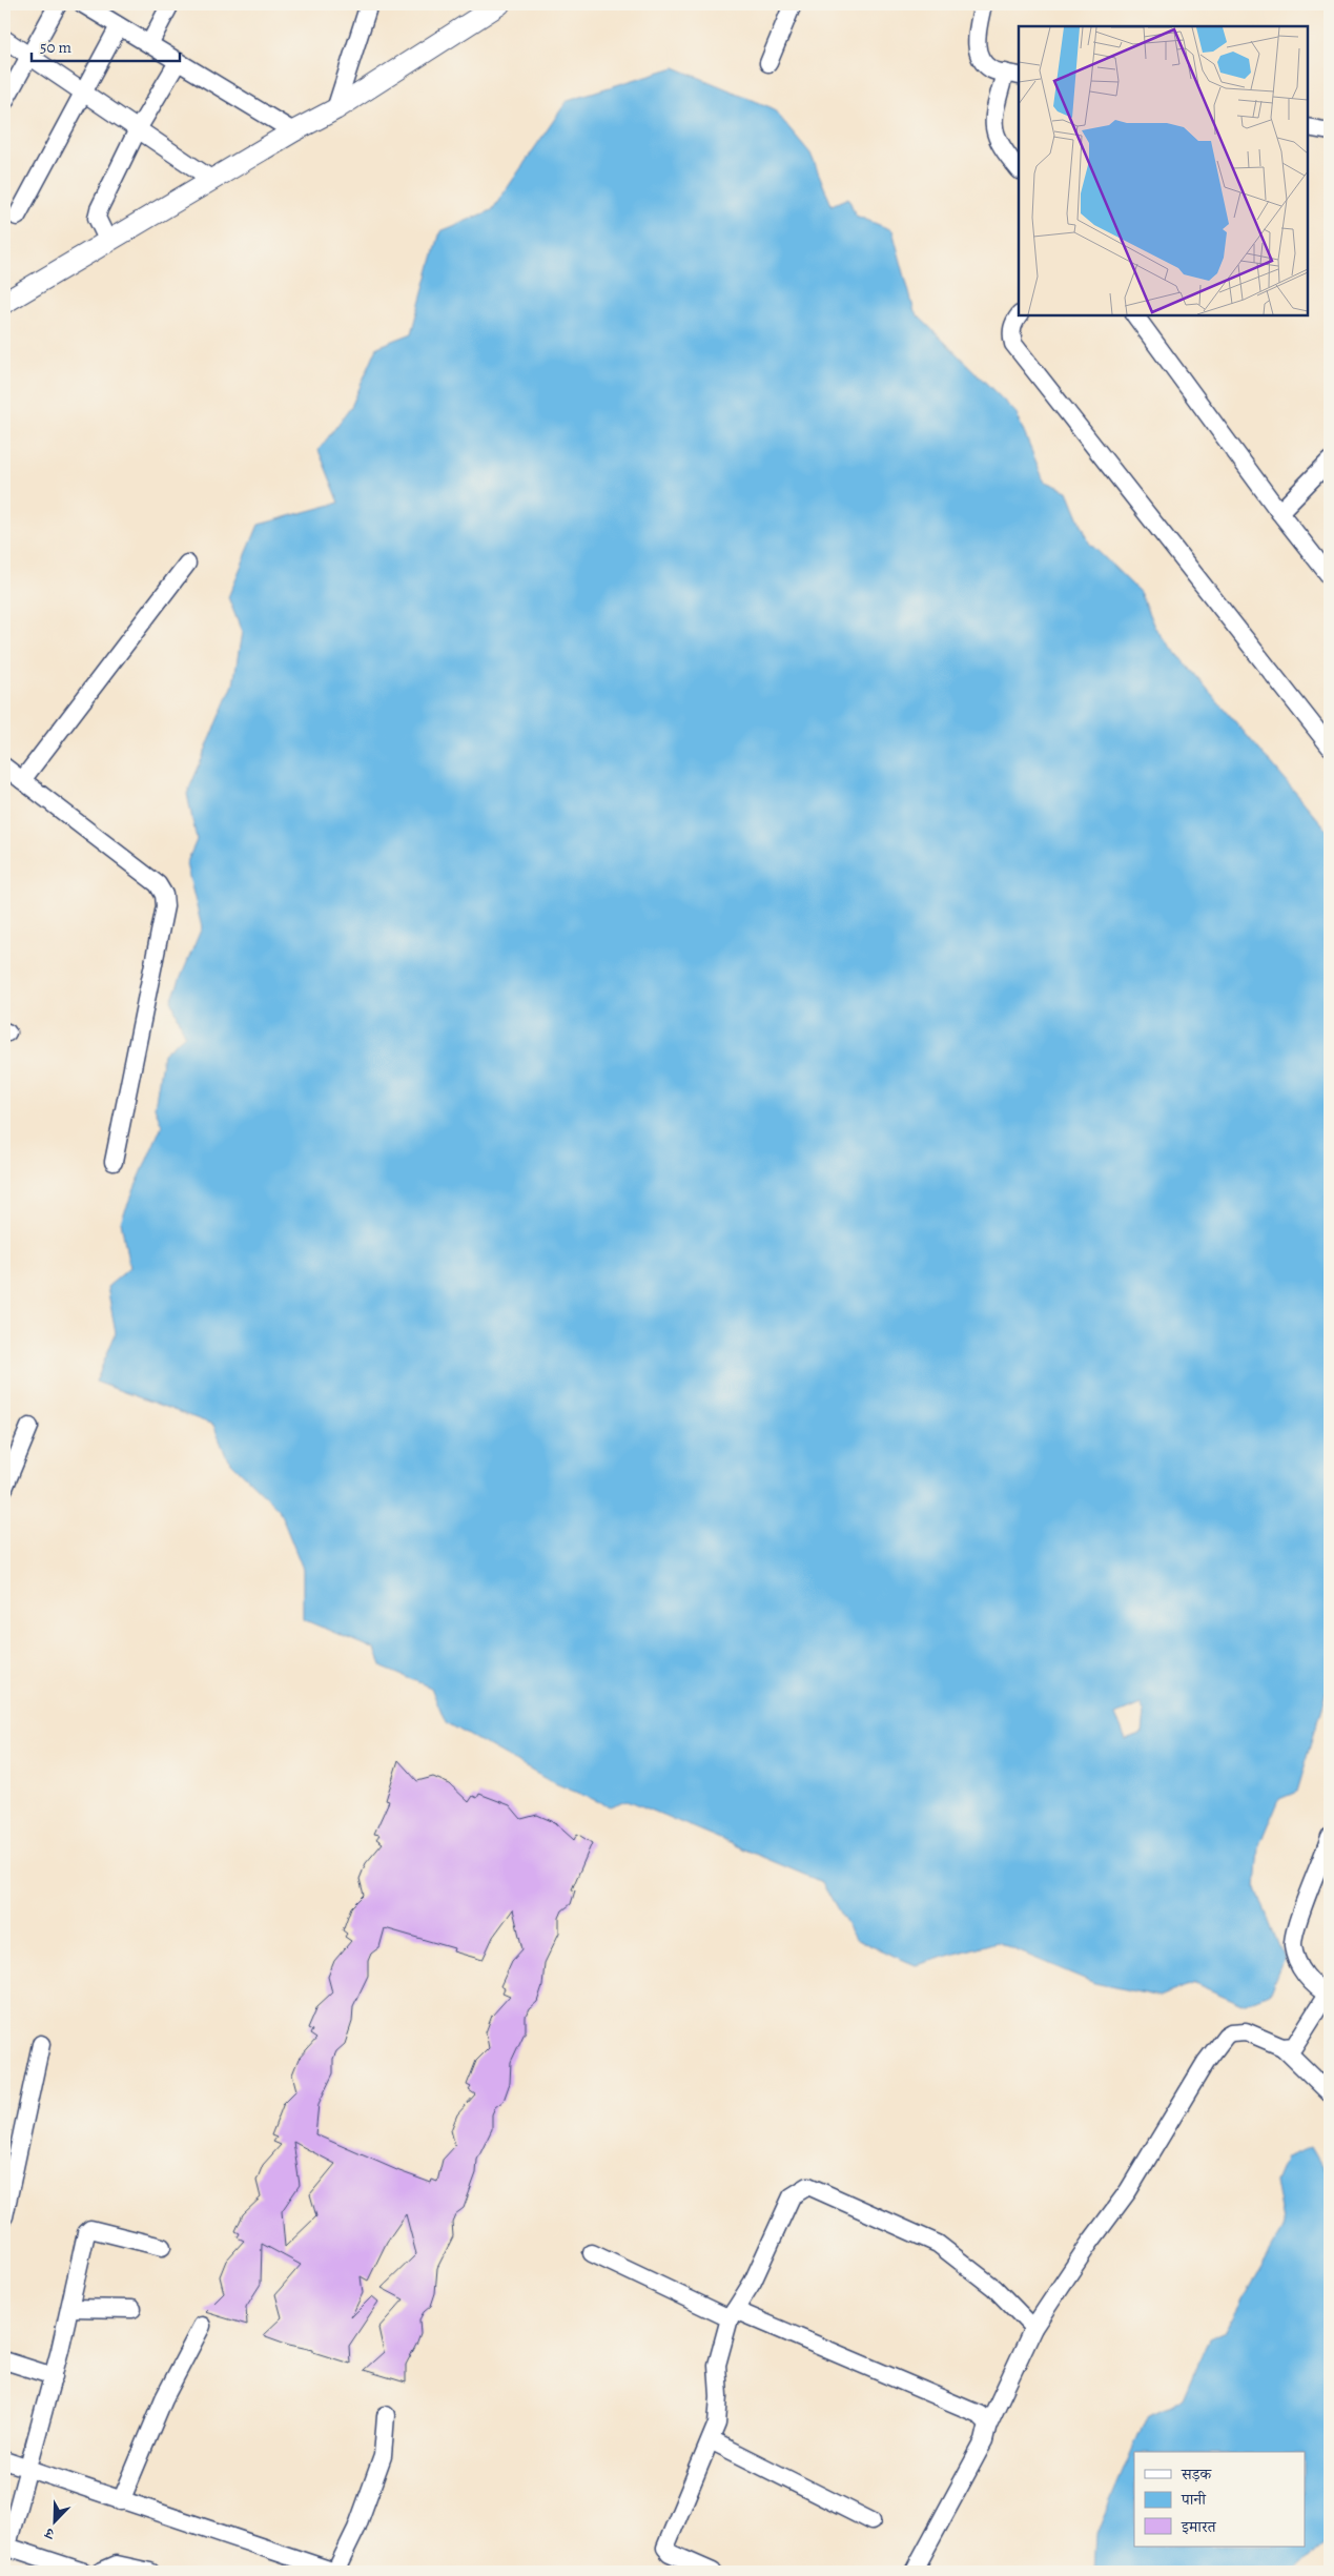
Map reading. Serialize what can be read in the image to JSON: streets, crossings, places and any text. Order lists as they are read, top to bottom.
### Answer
{
  "legend": ["सड़क", "पानी", "इमारत"],
  "scale_bar": "50 m",
  "north": "bottom left"
}
